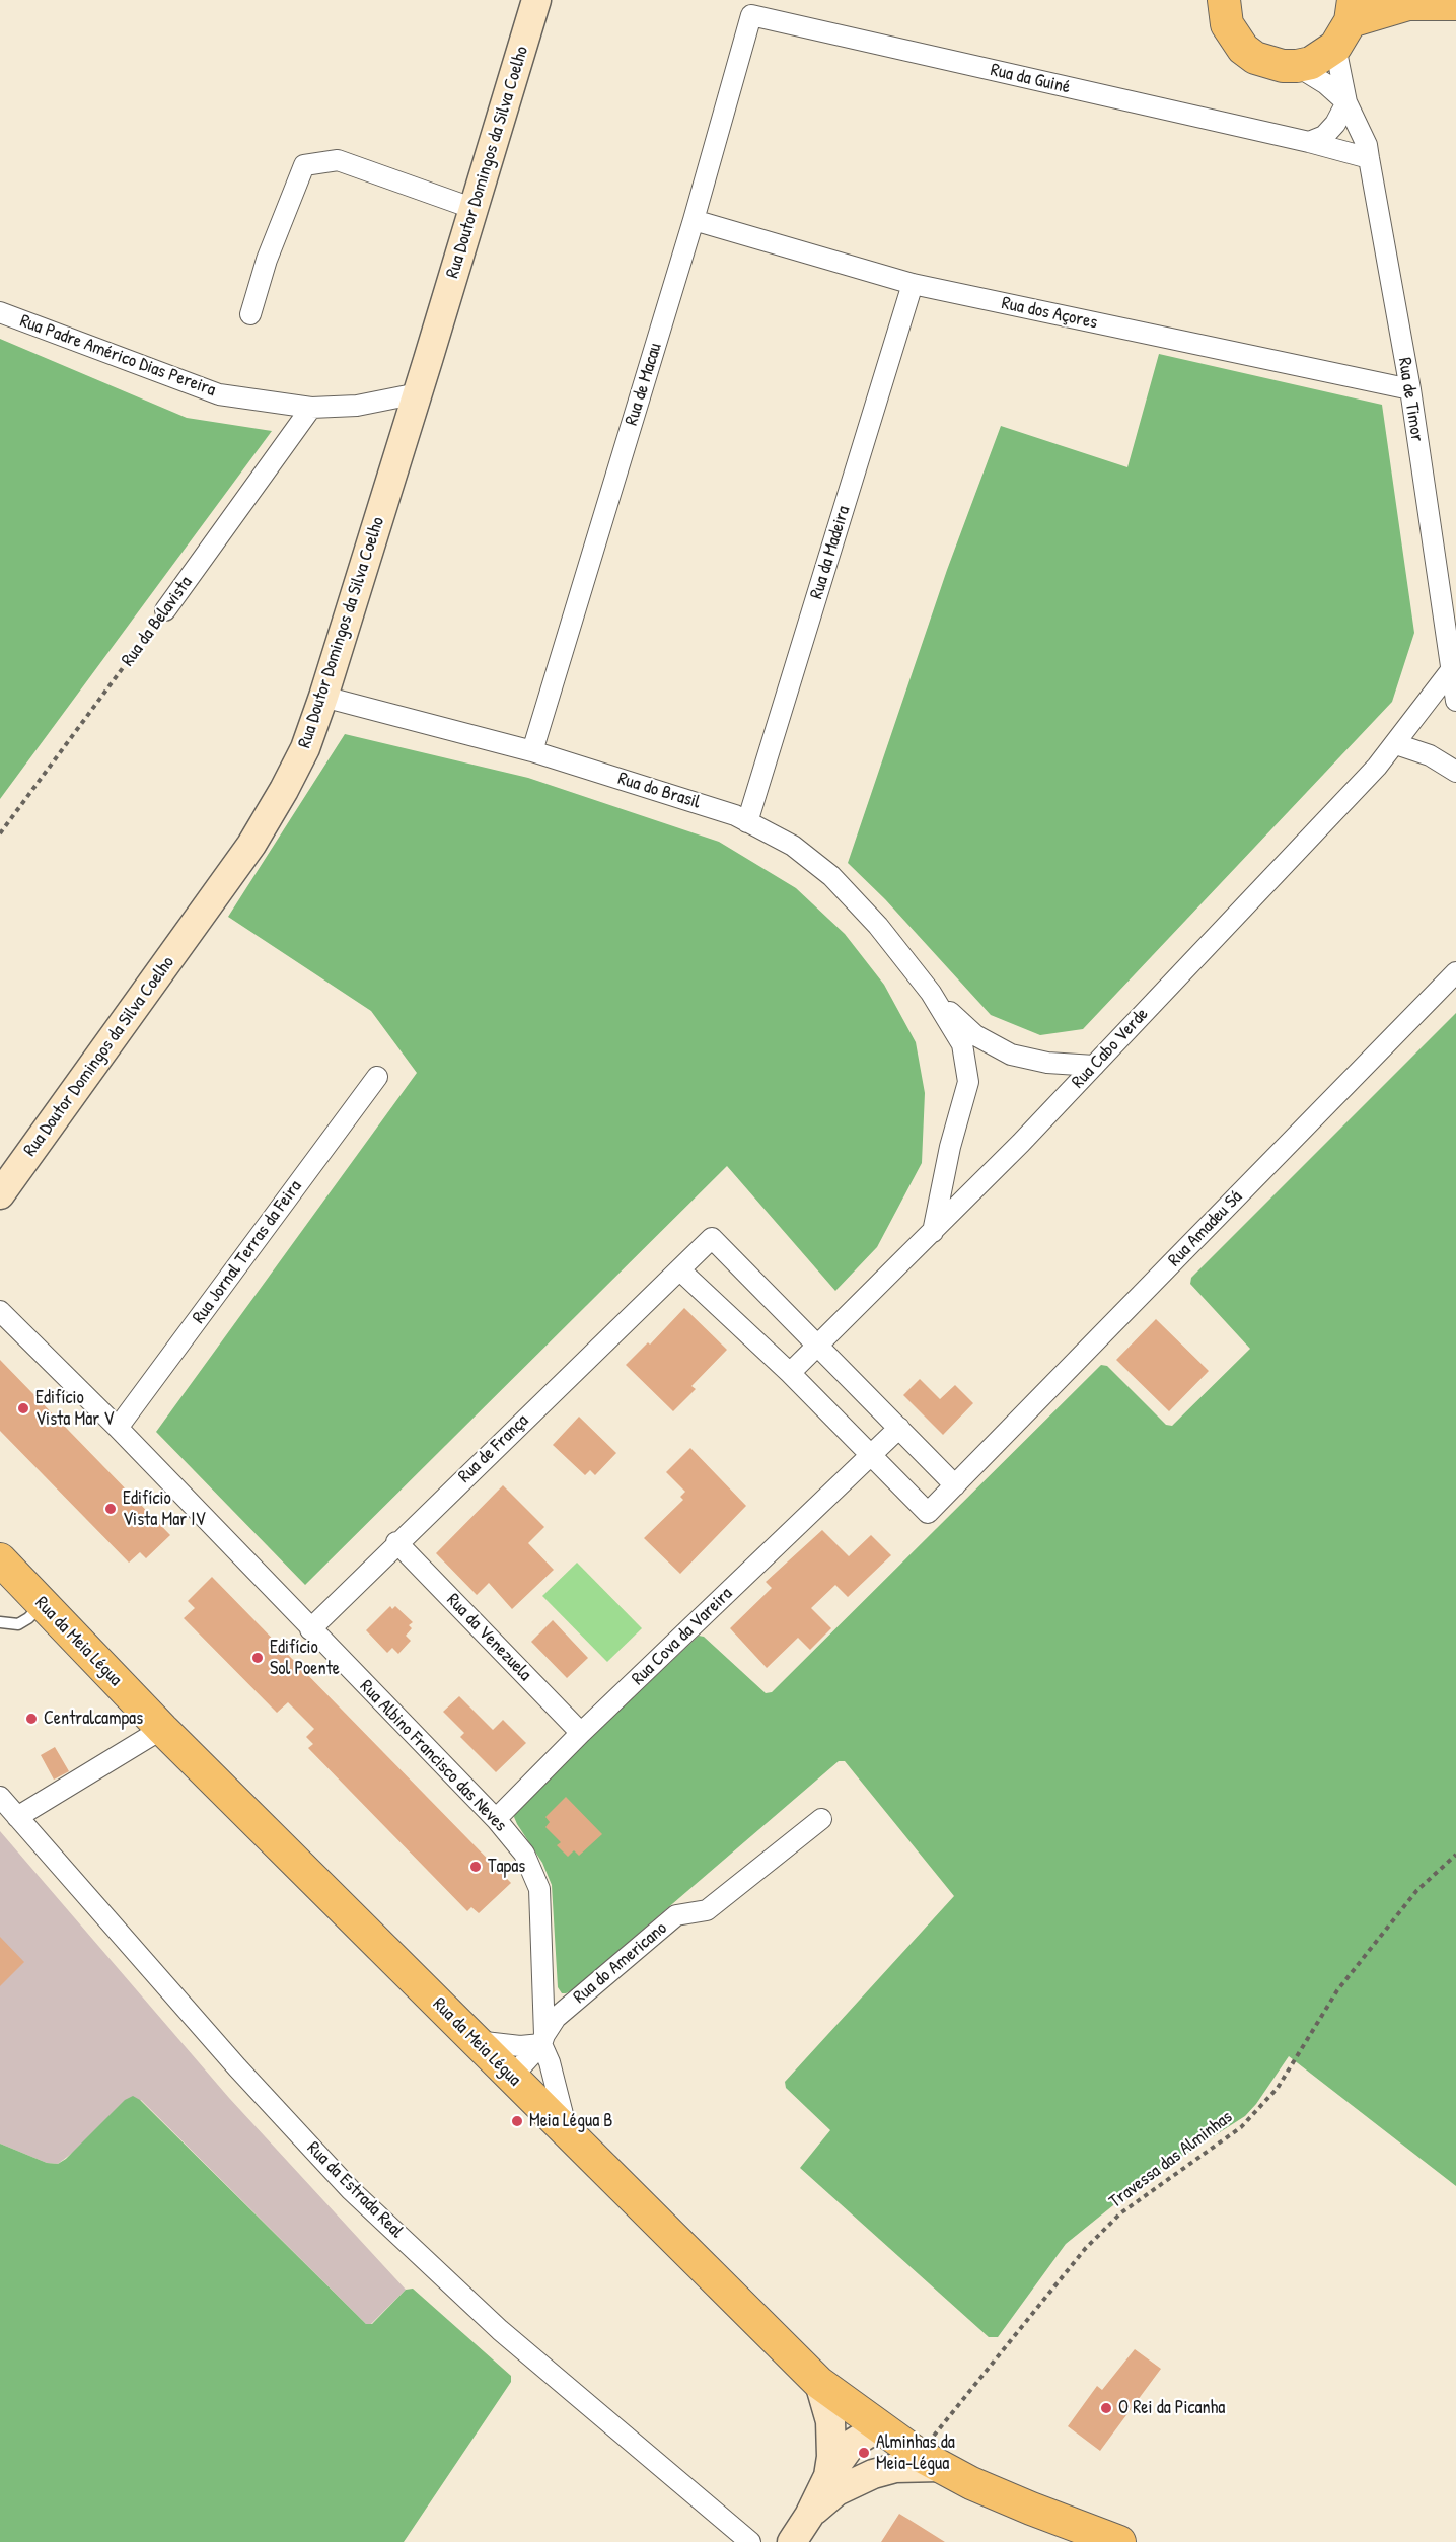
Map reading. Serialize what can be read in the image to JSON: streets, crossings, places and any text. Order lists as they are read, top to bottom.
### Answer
{
  "streets": {
    "main road": ["Rua da Meia Légua"],
    "street": [
      "Rua da Guiné",
      "Rua Doutor Domingos da Silva Coelho",
      "Rua dos Açores",
      "Rua Padre Américo Dias Pereira",
      "Rua de Macau",
      "Rua de Timor",
      "Rua da Madeira",
      "Rua da Belavista",
      "Rua do Brasil",
      "Rua Cabo Verde",
      "Rua Amadeu Sá",
      "Rua Jornal Terras da Feira",
      "Rua de França",
      "Rua Cova da Vareira",
      "Rua da Venezuela",
      "Rua Albino Francisco das Neves",
      "Rua do Americano",
      "Rua da Estrada Real"
    ],
    "path": ["Travessa das Alminhas"]
  },
  "crossings": [
    ["Rua da Guiné", "Rua de Macau"],
    ["Rua da Guiné", "Rua de Timor"],
    ["Rua Doutor Domingos da Silva Coelho", "Rua Padre Américo Dias Pereira"],
    ["Rua Doutor Domingos da Silva Coelho", "Rua do Brasil"],
    ["Rua dos Açores", "Rua de Macau"],
    ["Rua dos Açores", "Rua de Timor"],
    ["Rua dos Açores", "Rua da Madeira"],
    ["Rua Padre Américo Dias Pereira", "Rua da Belavista"],
    ["Rua de Macau", "Rua do Brasil"],
    ["Rua de Timor", "Rua Cabo Verde"],
    ["Rua da Madeira", "Rua do Brasil"],
    ["Rua do Brasil", "Rua Cabo Verde"],
    ["Rua Cabo Verde", "Rua de França"],
    ["Rua Amadeu Sá", "Rua Cova da Vareira"],
    ["Rua Jornal Terras da Feira", "Rua Albino Francisco das Neves"],
    ["Rua de França", "Rua da Venezuela"],
    ["Rua de França", "Rua Albino Francisco das Neves"],
    ["Rua Cova da Vareira", "Rua da Venezuela"],
    ["Rua Cova da Vareira", "Rua Albino Francisco das Neves"],
    ["Rua da Meia Légua", "Rua Albino Francisco das Neves"],
    ["Rua da Meia Légua", "Travessa das Alminhas"],
    ["Rua Albino Francisco das Neves", "Rua do Americano"]
  ],
  "places": [
    "Edifício Vista Mar V",
    "Edifício Vista Mar IV",
    "Edifício Sol Poente",
    "Centralcampas",
    "Tapas",
    "Meia Légua B",
    "O Rei da Picanha",
    "Alminhas da Meia-Légua"
  ]
}
